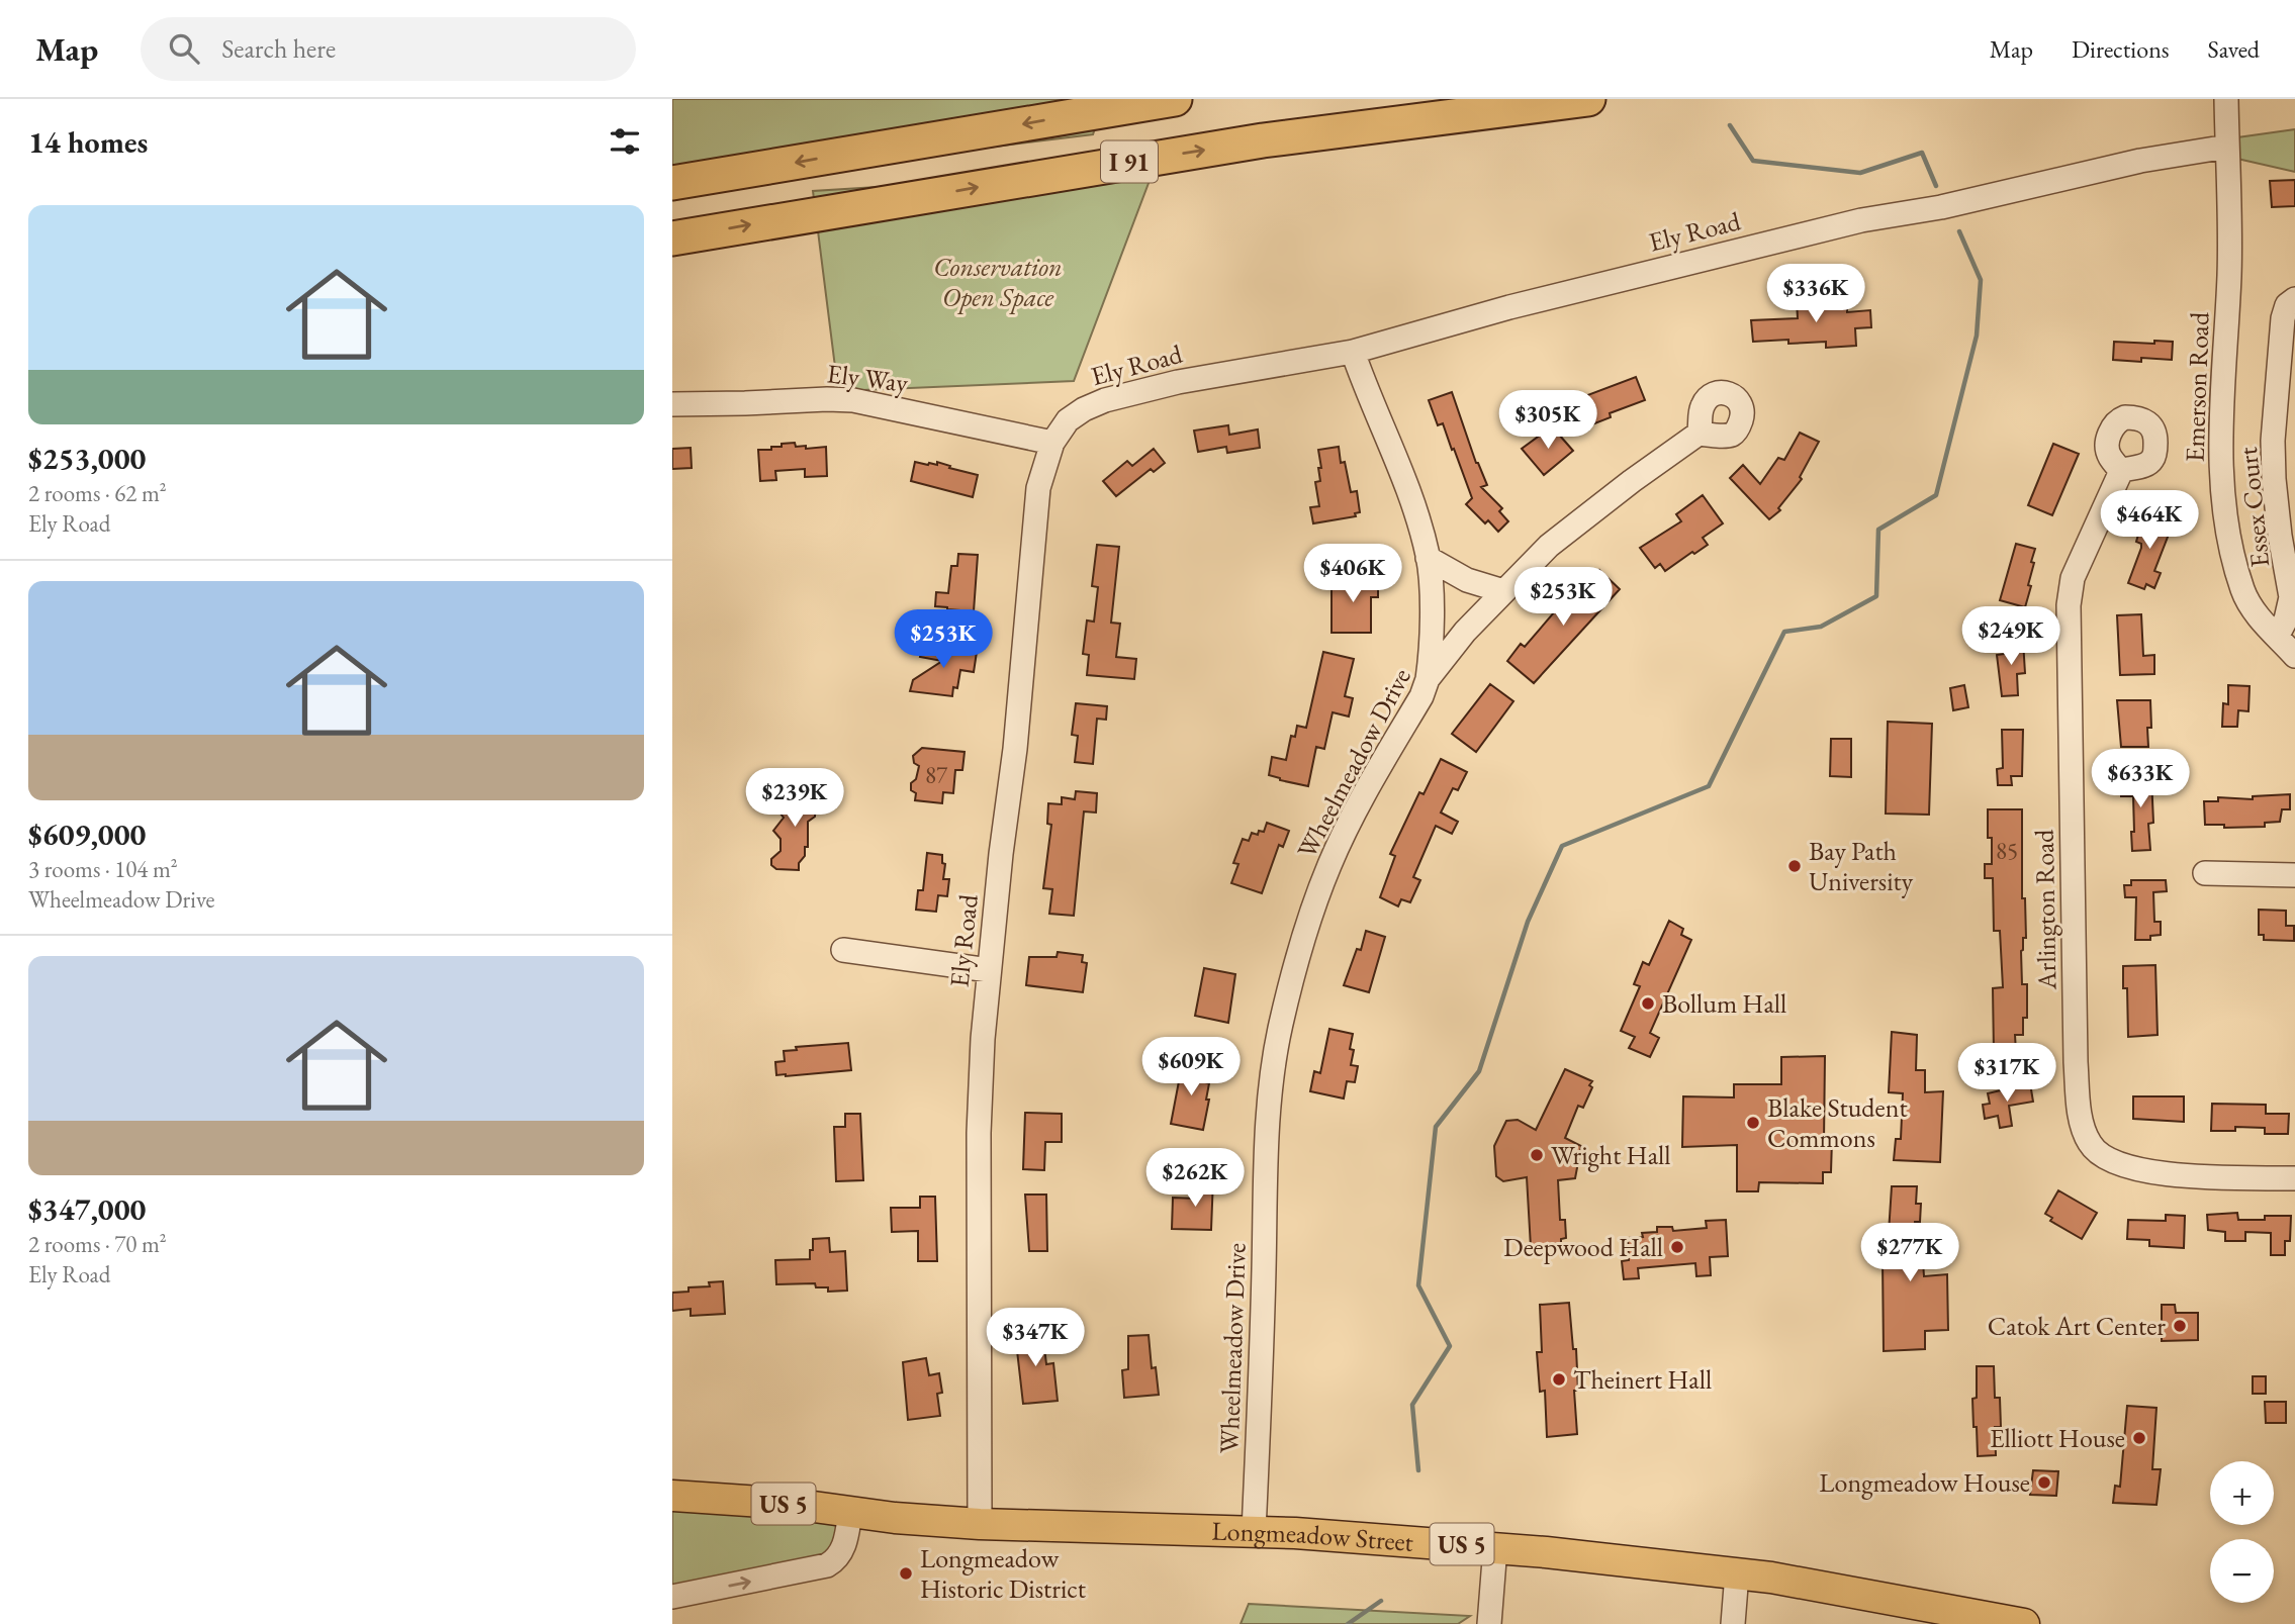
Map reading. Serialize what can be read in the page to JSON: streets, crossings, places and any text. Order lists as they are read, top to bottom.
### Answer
{
  "streets": {
    "highway": ["I 91"],
    "main road": ["US 5", "Longmeadow Street"],
    "street": [
      "Ely Road",
      "Ely Way",
      "Emerson Road",
      "Essex Court",
      "Wheelmeadow Drive",
      "Arlington Road"
    ]
  },
  "crossings": [
    ["Ely Road", "Ely Way"],
    ["Ely Road", "Emerson Road"],
    ["Ely Road", "Longmeadow Street"],
    ["Emerson Road", "Essex Court"],
    ["Wheelmeadow Drive", "Longmeadow Street"]
  ],
  "parks": ["Conservation Open Space"],
  "places": [
    "Bay Path University",
    "Bollum Hall",
    "Blake Student Commons",
    "Wright Hall",
    "Deepwood Hall",
    "Catok Art Center",
    "Theinert Hall",
    "Elliott House",
    "Longmeadow House",
    "Longmeadow Historic District"
  ],
  "house_numbers": ["87", "85"],
  "page": {
    "header": "Map",
    "search": "Search here",
    "nav": ["Map", "Directions", "Saved"],
    "heading": "14 homes",
    "list": [
      {
        "name": "$253,000",
        "note": "2 rooms · 62 m² · Ely Road"
      },
      {
        "name": "$609,000",
        "note": "3 rooms · 104 m² · Wheelmeadow Drive"
      },
      {
        "name": "$347,000",
        "note": "2 rooms · 70 m² · Ely Road"
      }
    ],
    "price": [
      "$336K",
      "$305K",
      "$464K",
      "$406K",
      "$253K",
      "$249K",
      "$253K",
      "$633K",
      "$239K",
      "$609K",
      "$317K",
      "$262K",
      "$277K",
      "$347K"
    ],
    "map_buttons": ["+", "−"]
  }
}
